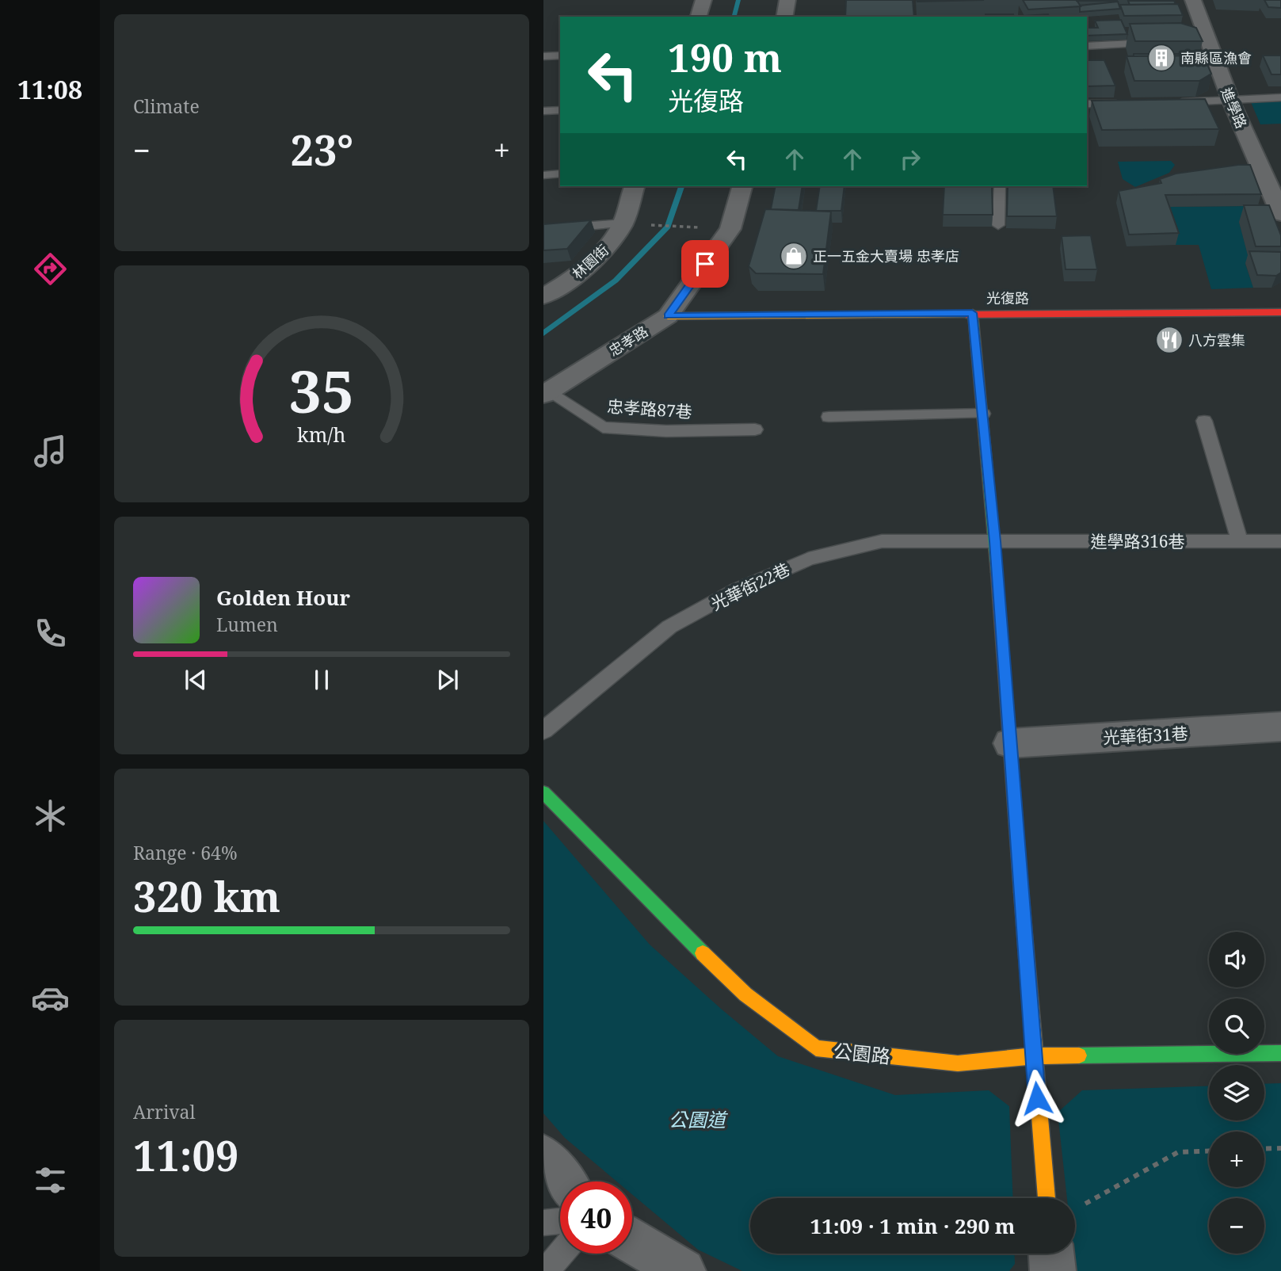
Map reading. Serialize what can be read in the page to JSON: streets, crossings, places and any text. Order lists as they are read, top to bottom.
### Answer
{
  "streets": {
    "street": [
      "進學路",
      "林園街",
      "光復路",
      "忠孝路",
      "光華街31巷",
      "公園路"
    ],
    "lane": ["忠孝路87巷", "進學路316巷", "光華街22巷"]
  },
  "crossings": [
    ["光復路", "忠孝路"],
    ["忠孝路", "忠孝路87巷"],
    ["進學路316巷", "光華街22巷"]
  ],
  "parks": ["公園道"],
  "places": {
    "building": ["南縣區漁會"],
    "shop": ["正一五金大賣場 忠孝店"],
    "restaurant": ["八方雲集"]
  },
  "page": {
    "tabs": "11:08",
    "tile": [
      "Climate",
      ["Range · 64%", "320 km"],
      ["Arrival", "11:09"]
    ],
    "turn": ["190 m", "光復路"],
    "heat": ["−", "23°", "+"],
    "song": ["Golden Hour", "Lumen"],
    "map_buttons": ["+", "−"],
    "limit": "40",
    "trip": "11:09 · 1 min · 290 m",
    "gauge": ["35", "km/h"]
  }
}
